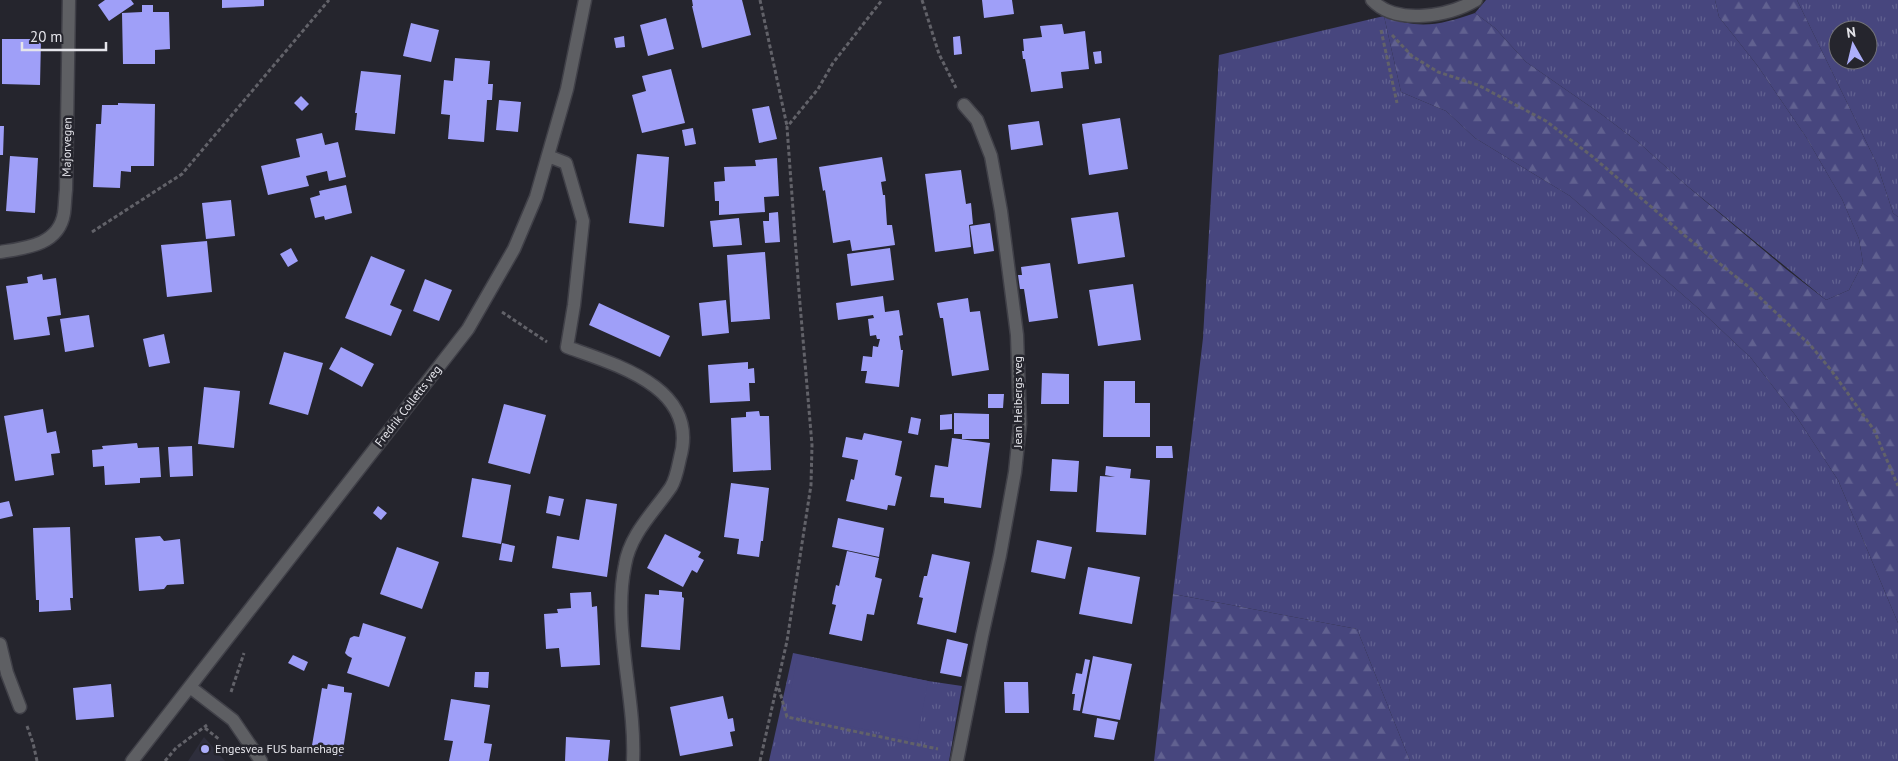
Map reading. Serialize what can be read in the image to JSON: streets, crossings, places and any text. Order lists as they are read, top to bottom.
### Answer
{
  "streets": {
    "street": ["Majorvegen", "Jean Heibergs veg", "Fredrik Colletts veg"]
  },
  "places": ["Engesvea FUS barnehage"],
  "scale_bar": "20 m",
  "north": "top"
}
